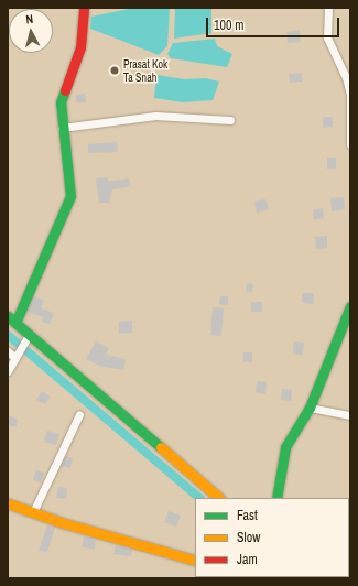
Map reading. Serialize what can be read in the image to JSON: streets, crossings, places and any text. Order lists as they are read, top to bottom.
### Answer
{
  "places": ["Prasat Kok Ta Snah"],
  "legend": ["Fast", "Slow", "Jam"],
  "scale_bar": "100 m",
  "north": "top"
}
